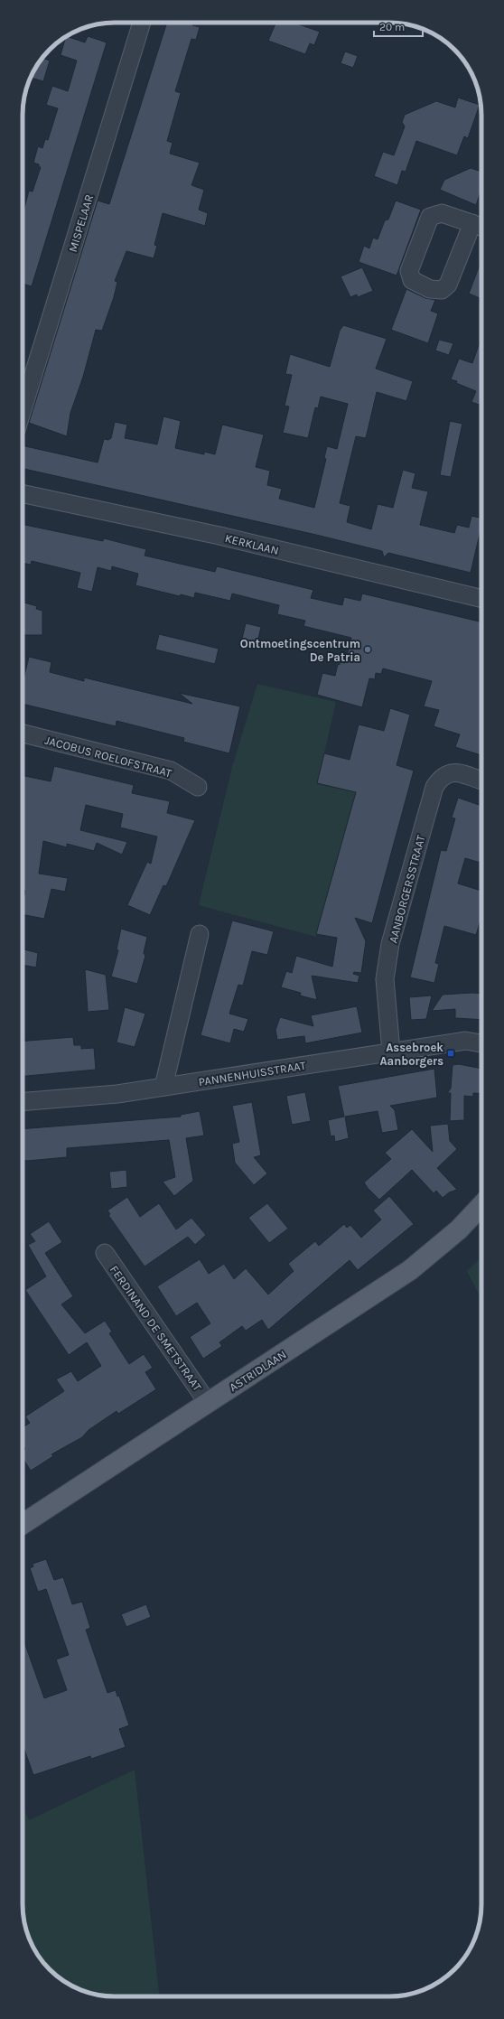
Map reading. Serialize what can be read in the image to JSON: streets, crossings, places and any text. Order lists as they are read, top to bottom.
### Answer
{
  "streets": {
    "main road": ["ASTRIDLAAN"],
    "street": [
      "MISPELAAR",
      "KERKLAAN",
      "JACOBUS ROELOFSTRAAT",
      "AANBORGERSSTRAAT",
      "PANNENHUISSTRAAT",
      "FERDINAND DE SMETSTRAAT"
    ]
  },
  "crossings": [
    ["AANBORGERSSTRAAT", "PANNENHUISSTRAAT"],
    ["FERDINAND DE SMETSTRAAT", "ASTRIDLAAN"]
  ],
  "places": {
    "other": ["Ontmoetingscentrum De Patria"],
    "transit": ["Assebroek Aanborgers"]
  },
  "scale_bar": "20 m"
}
